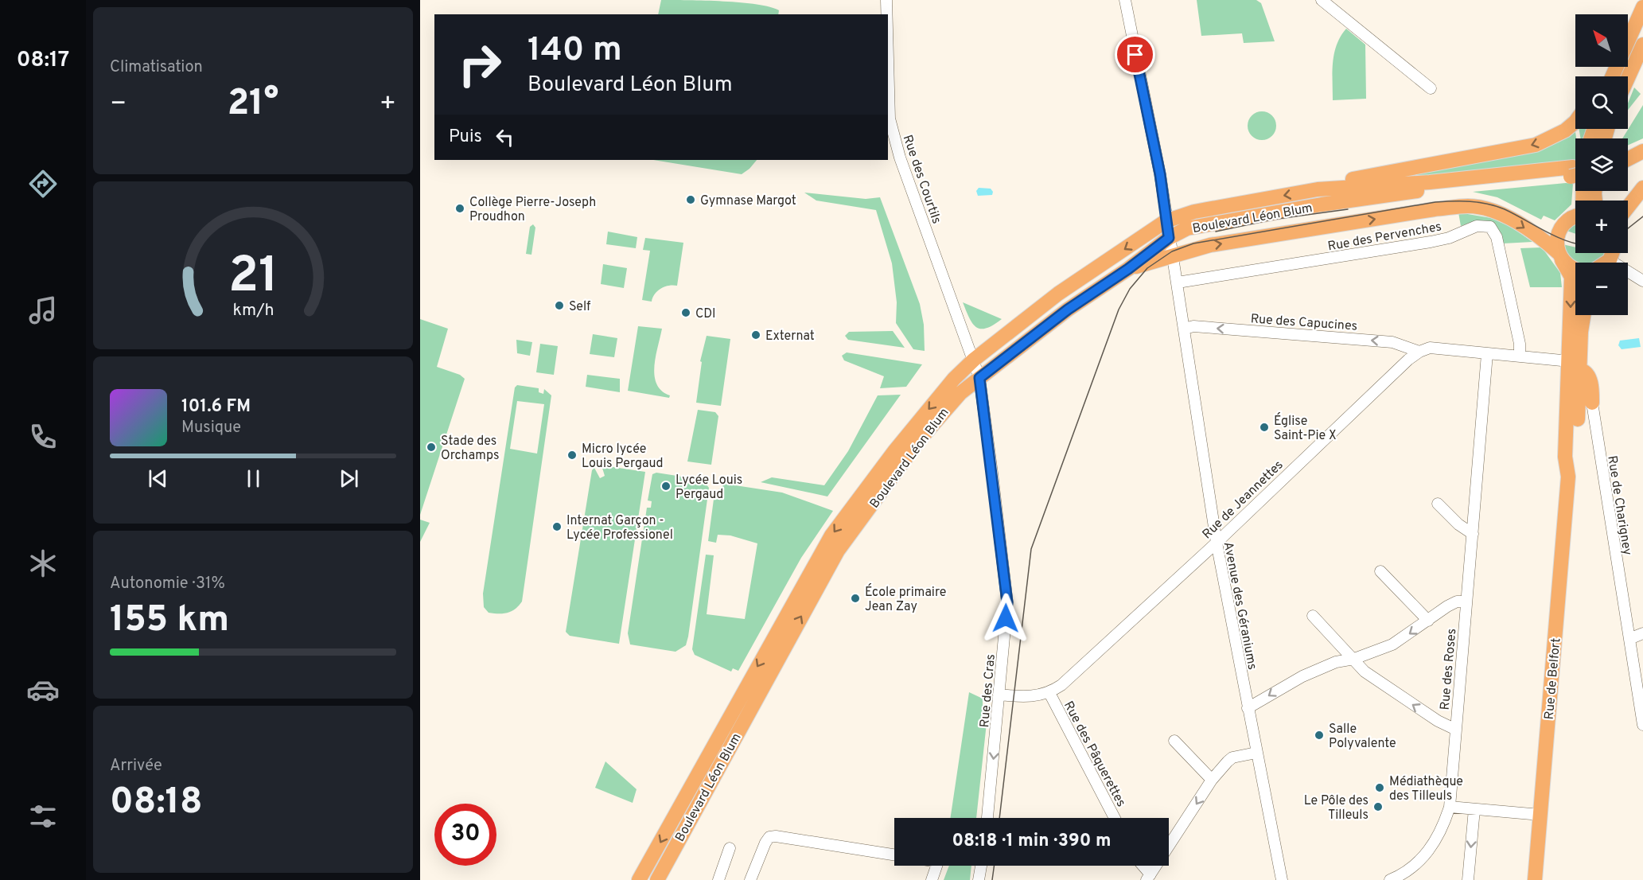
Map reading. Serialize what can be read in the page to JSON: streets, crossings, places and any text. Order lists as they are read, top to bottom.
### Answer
{
  "streets": {
    "main road": ["Boulevard Léon Blum", "Rue de Belfort"],
    "street": [
      "Rue des Courtils",
      "Rue des Pervenches",
      "Rue des Capucines",
      "Rue de Jeannettes",
      "Rue de Charigney",
      "Avenue des Géraniums",
      "Rue des Roses",
      "Rue des Cras",
      "Rue des Pâquerettes"
    ]
  },
  "crossings": [
    ["Rue des Courtils", "Boulevard Léon Blum"],
    ["Rue des Courtils", "Rue des Cras"],
    ["Boulevard Léon Blum", "Avenue des Géraniums"],
    ["Boulevard Léon Blum", "Rue des Cras"],
    ["Rue des Pervenches", "Avenue des Géraniums"],
    ["Rue des Capucines", "Rue de Jeannettes"],
    ["Rue des Capucines", "Avenue des Géraniums"],
    ["Rue de Jeannettes", "Avenue des Géraniums"],
    ["Rue de Jeannettes", "Rue des Pâquerettes"],
    ["Rue de Charigney", "Rue de Belfort"]
  ],
  "one_way": ["Rue des Capucines"],
  "places": [
    "Gymnase Margot",
    "Collège Pierre-Joseph Proudhon",
    "Self",
    "CDI",
    "Externat",
    "Église Saint-Pie X",
    "Stade des Orchamps",
    "Micro lycée Louis Pergaud",
    "Lycée Louis Pergaud",
    "Internat Garçon - Lycée Professionel",
    "École primaire Jean Zay",
    "Salle Polyvalente",
    "Médiathèque des Tilleuls",
    "Le Pôle des Tilleuls"
  ],
  "north": "top left",
  "page": {
    "tabs": "08:17",
    "tile": [
      "Climatisation",
      ["Autonomie · 31%", "155 km"],
      ["Arrivée", "08:18"]
    ],
    "map_buttons": ["+", "−"],
    "turn": ["140 m", "Boulevard Léon Blum"],
    "heat": ["−", "21°", "+"],
    "then": "Puis",
    "song": ["101.6 FM", "Musique"],
    "limit": "30",
    "trip": "08:18 · 1 min · 390 m",
    "gauge": ["21", "km/h"]
  }
}
